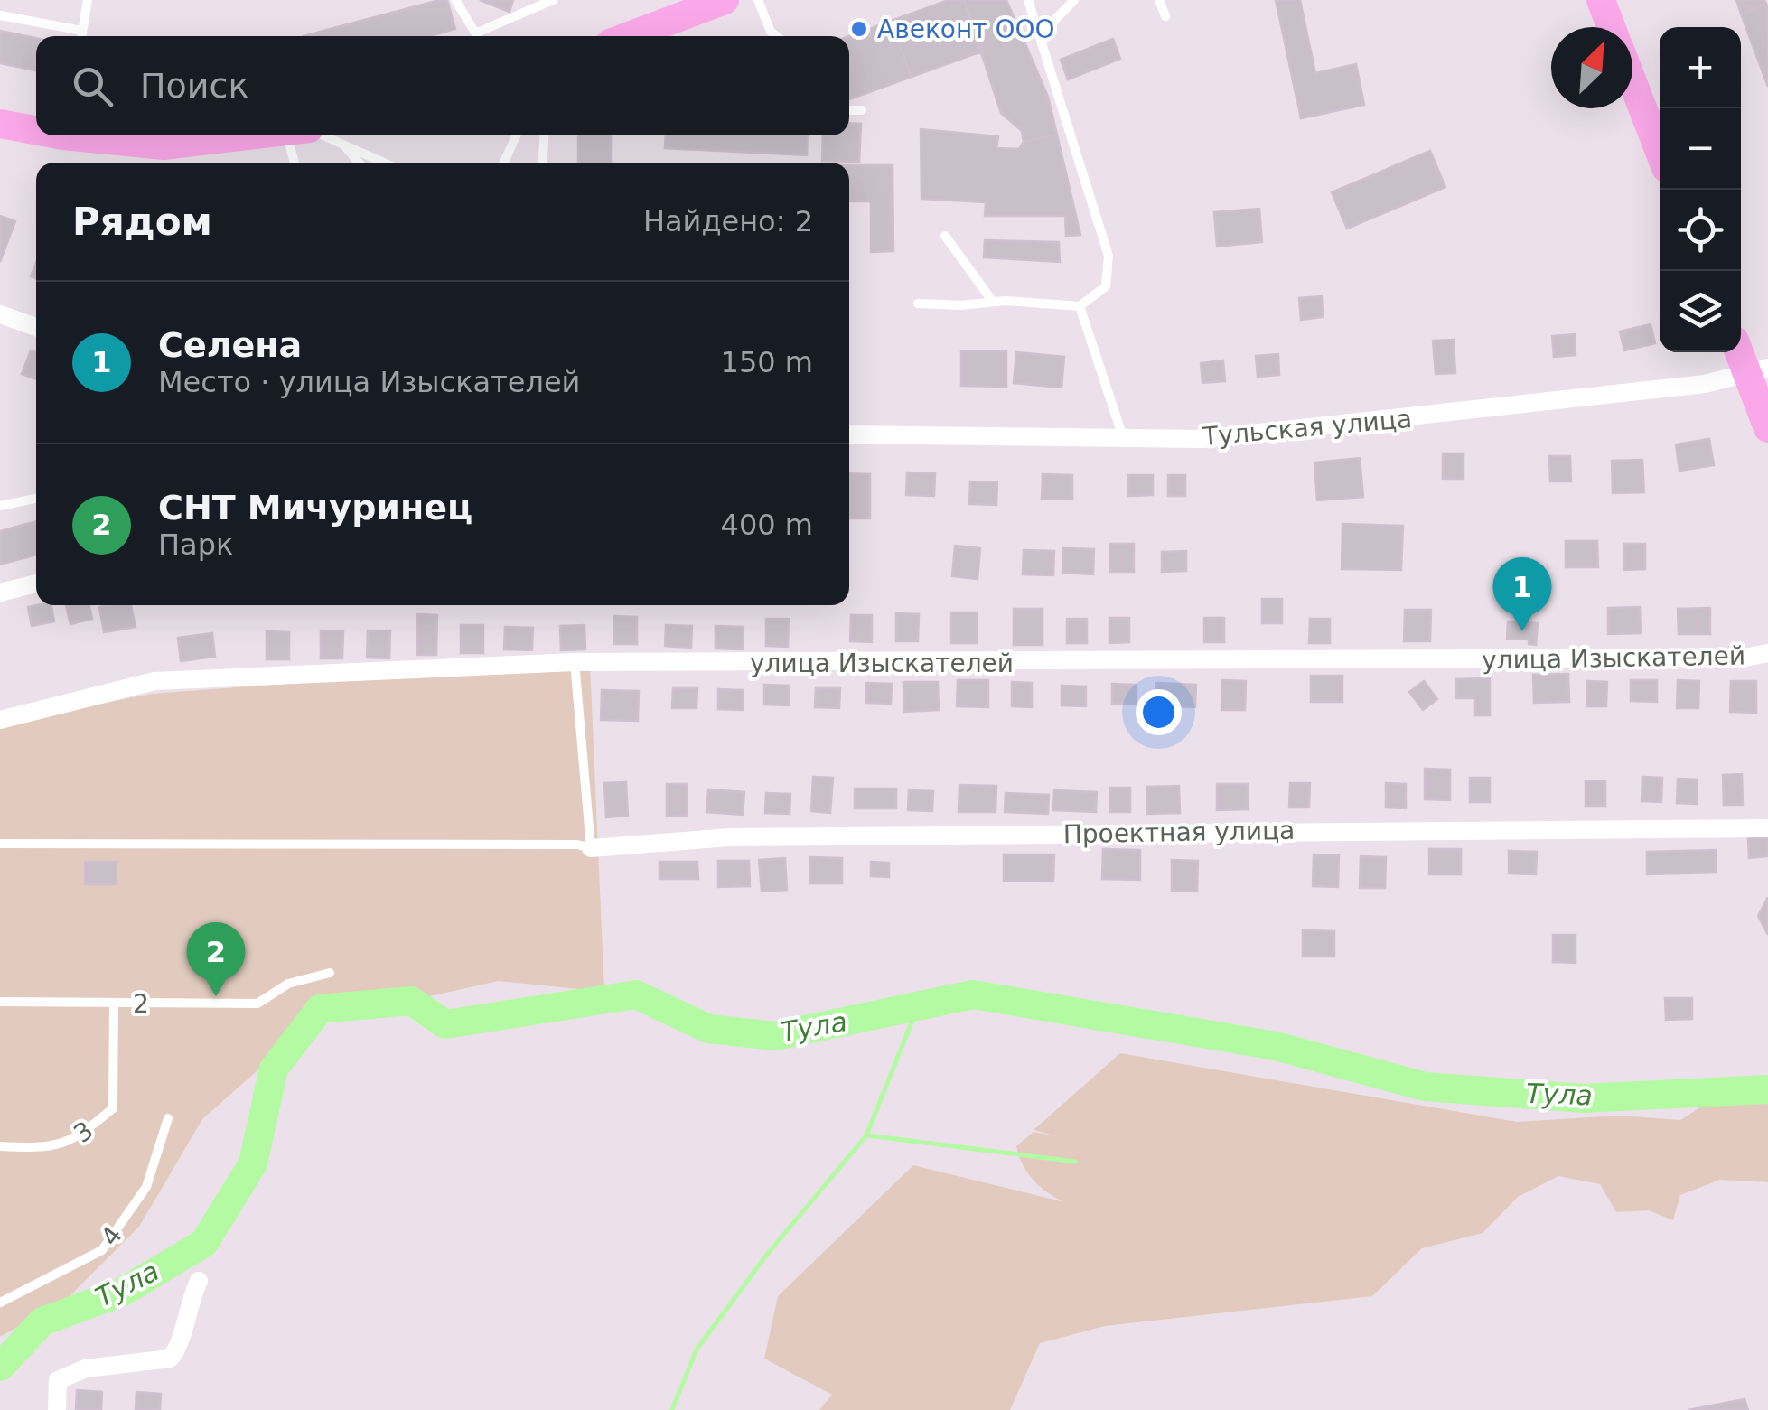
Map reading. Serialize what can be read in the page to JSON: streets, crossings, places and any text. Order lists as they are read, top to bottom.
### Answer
{
  "streets": {
    "street": ["Тульская улица", "улица Изыскателей", "Проектная улица"],
    "lane": ["2", "3", "4"]
  },
  "crossings": [
    ["2", "3"]
  ],
  "water": ["Тула"],
  "places": ["Авеконт ООО"],
  "north": "top right",
  "page": {
    "map_buttons": ["+", "−"],
    "search": "Поиск",
    "heading": ["Рядом", "Найдено: 2"],
    "list": [
      {
        "mark": "1",
        "name": "Селена",
        "note": "Место · улица Изыскателей",
        "value": "150 m"
      },
      {
        "mark": "2",
        "name": "СНТ Мичуринец",
        "note": "Парк",
        "value": "400 m"
      }
    ],
    "pins": ["1", "2"]
  }
}
